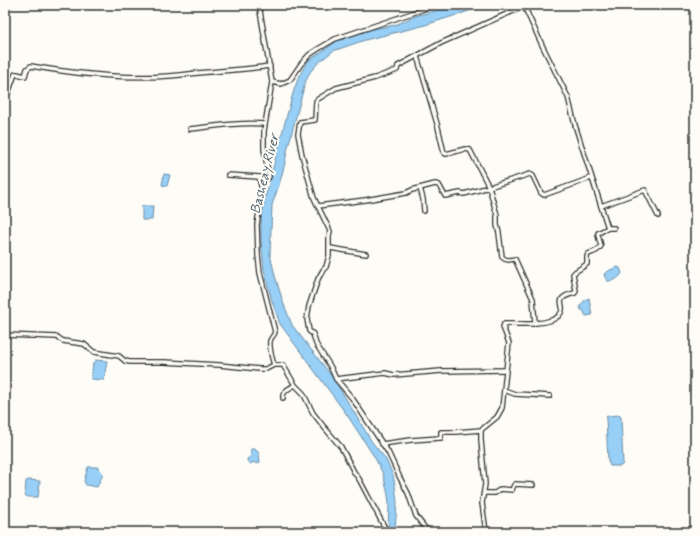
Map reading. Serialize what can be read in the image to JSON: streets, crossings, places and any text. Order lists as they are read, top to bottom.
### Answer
{
  "water": ["Basheay River"]
}
